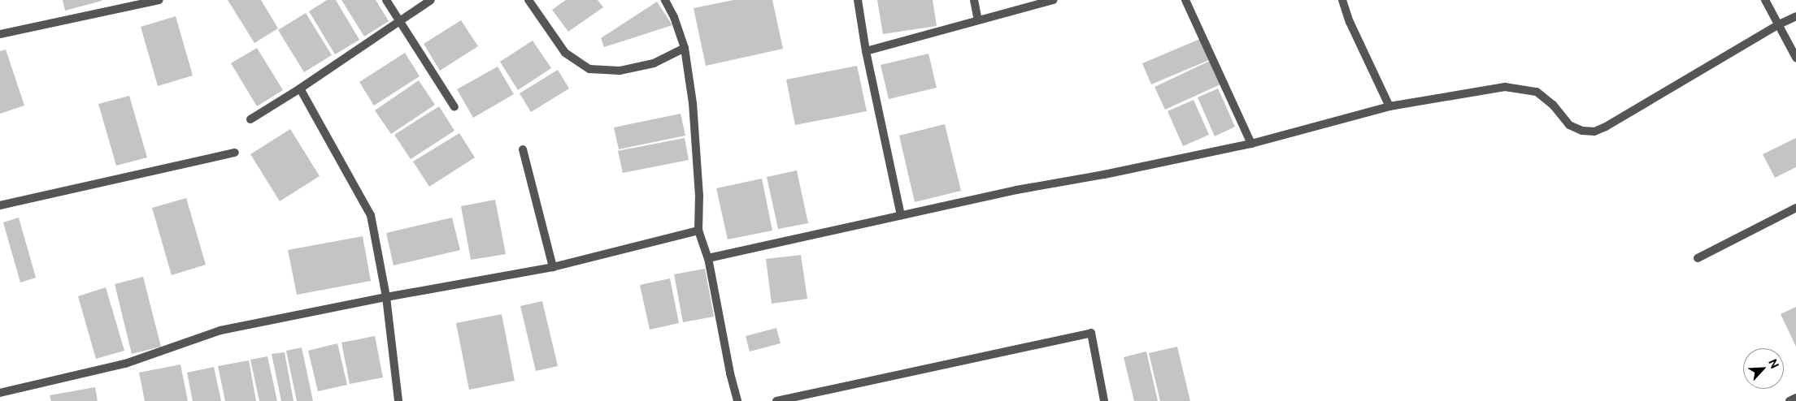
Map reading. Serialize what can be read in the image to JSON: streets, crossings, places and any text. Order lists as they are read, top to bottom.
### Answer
{
  "north": "top right"
}
